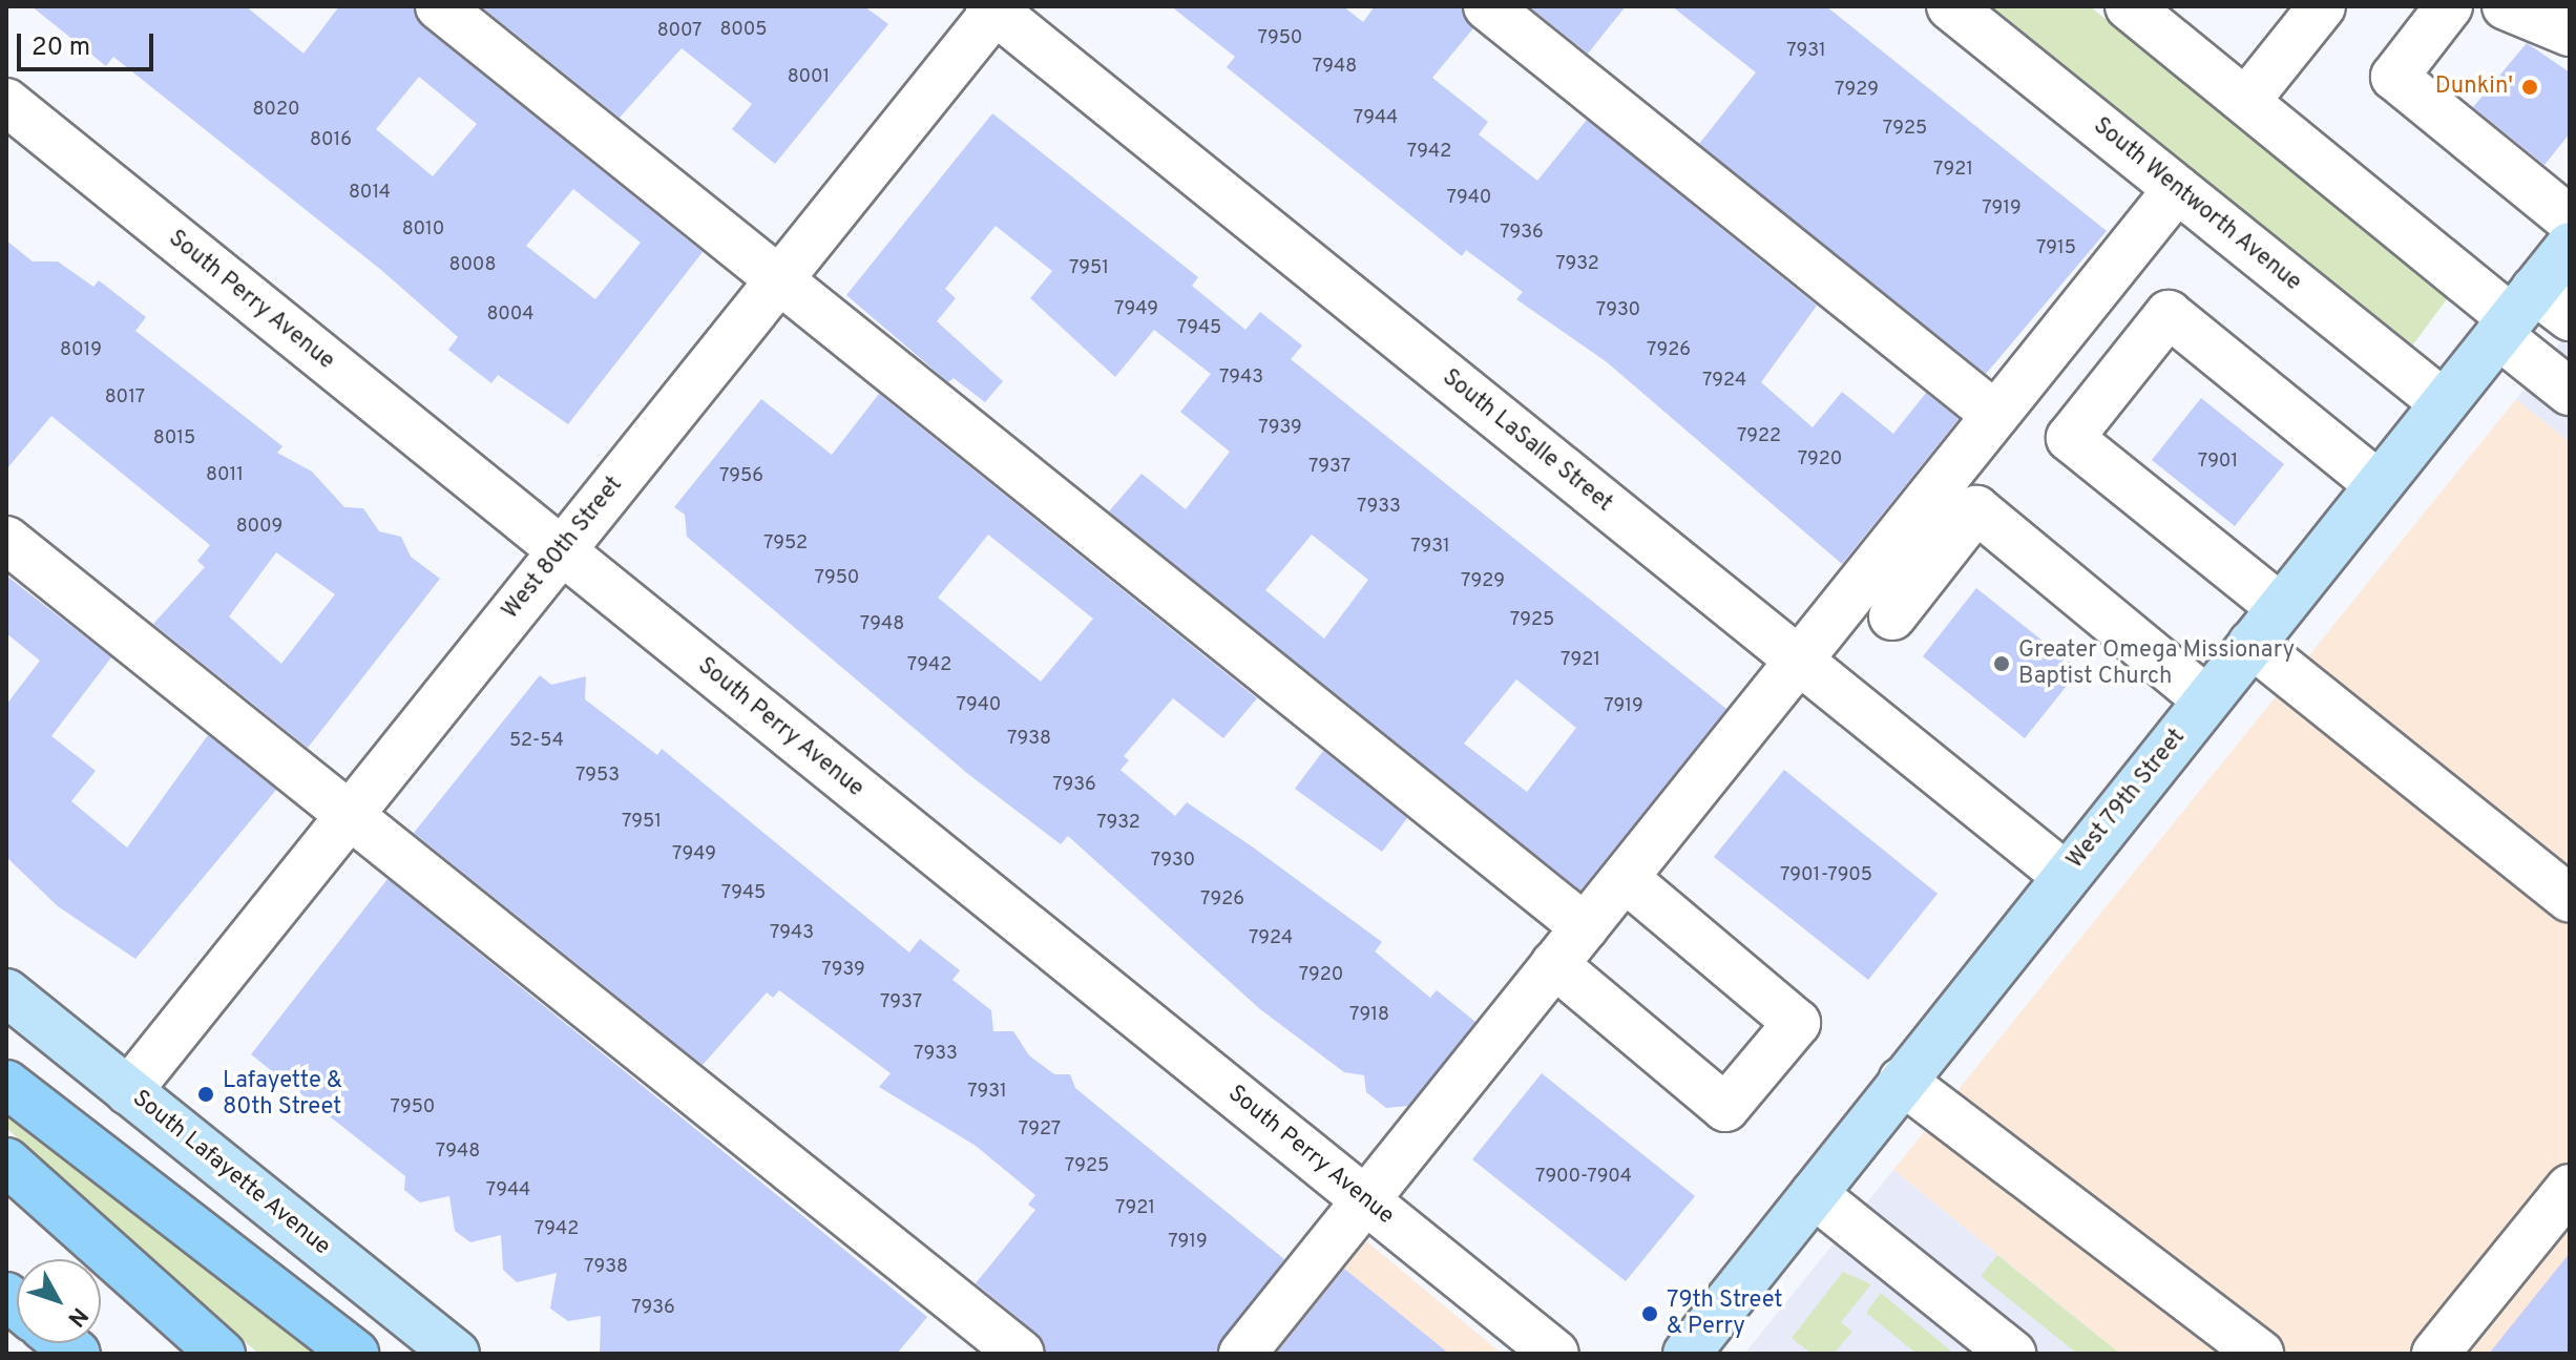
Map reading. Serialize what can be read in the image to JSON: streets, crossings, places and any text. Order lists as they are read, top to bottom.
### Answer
{
  "streets": {
    "main road": ["West 79th Street", "South Lafayette Avenue"],
    "street": [
      "South Wentworth Avenue",
      "South Perry Avenue",
      "South LaSalle Street",
      "West 80th Street"
    ]
  },
  "crossings": [
    ["South Wentworth Avenue", "West 79th Street"],
    ["South Perry Avenue", "West 80th Street"],
    ["South LaSalle Street", "West 80th Street"],
    ["South LaSalle Street", "West 79th Street"],
    ["West 80th Street", "South Lafayette Avenue"]
  ],
  "places": [
    "Dunkin'",
    "Greater Omega Missionary Baptist Church",
    "Lafayette & 80th Street",
    "79th Street & Perry"
  ],
  "house_numbers": [
    "8005",
    "8007",
    "7950",
    "7931",
    "7948",
    "8001",
    "7929",
    "8020",
    "7944",
    "7925",
    "8016",
    "7942",
    "7921",
    "8014",
    "7940",
    "7919",
    "8010",
    "7936",
    "7915",
    "7932",
    "8008",
    "7951",
    "7949",
    "7930",
    "8004",
    "7945",
    "8019",
    "7926",
    "7943",
    "7924",
    "8017",
    "7939",
    "7922",
    "8015",
    "7920",
    "7901",
    "7937",
    "8011",
    "7956",
    "7933",
    "8009",
    "7952",
    "7931",
    "7950",
    "7929",
    "7925",
    "7948",
    "7921",
    "7942",
    "7940",
    "7919",
    "7938",
    "52-54",
    "7953",
    "7936",
    "7951",
    "7932",
    "7949",
    "7930",
    "7901-7905",
    "7945",
    "7926",
    "7943",
    "7924",
    "7939",
    "7920",
    "7937",
    "7918",
    "7933",
    "7931",
    "7950",
    "7927",
    "7948",
    "7925",
    "7900-7904",
    "7944",
    "7921",
    "7942",
    "7919",
    "7938",
    "7936"
  ],
  "scale_bar": "20 m",
  "north": "bottom right"
}
